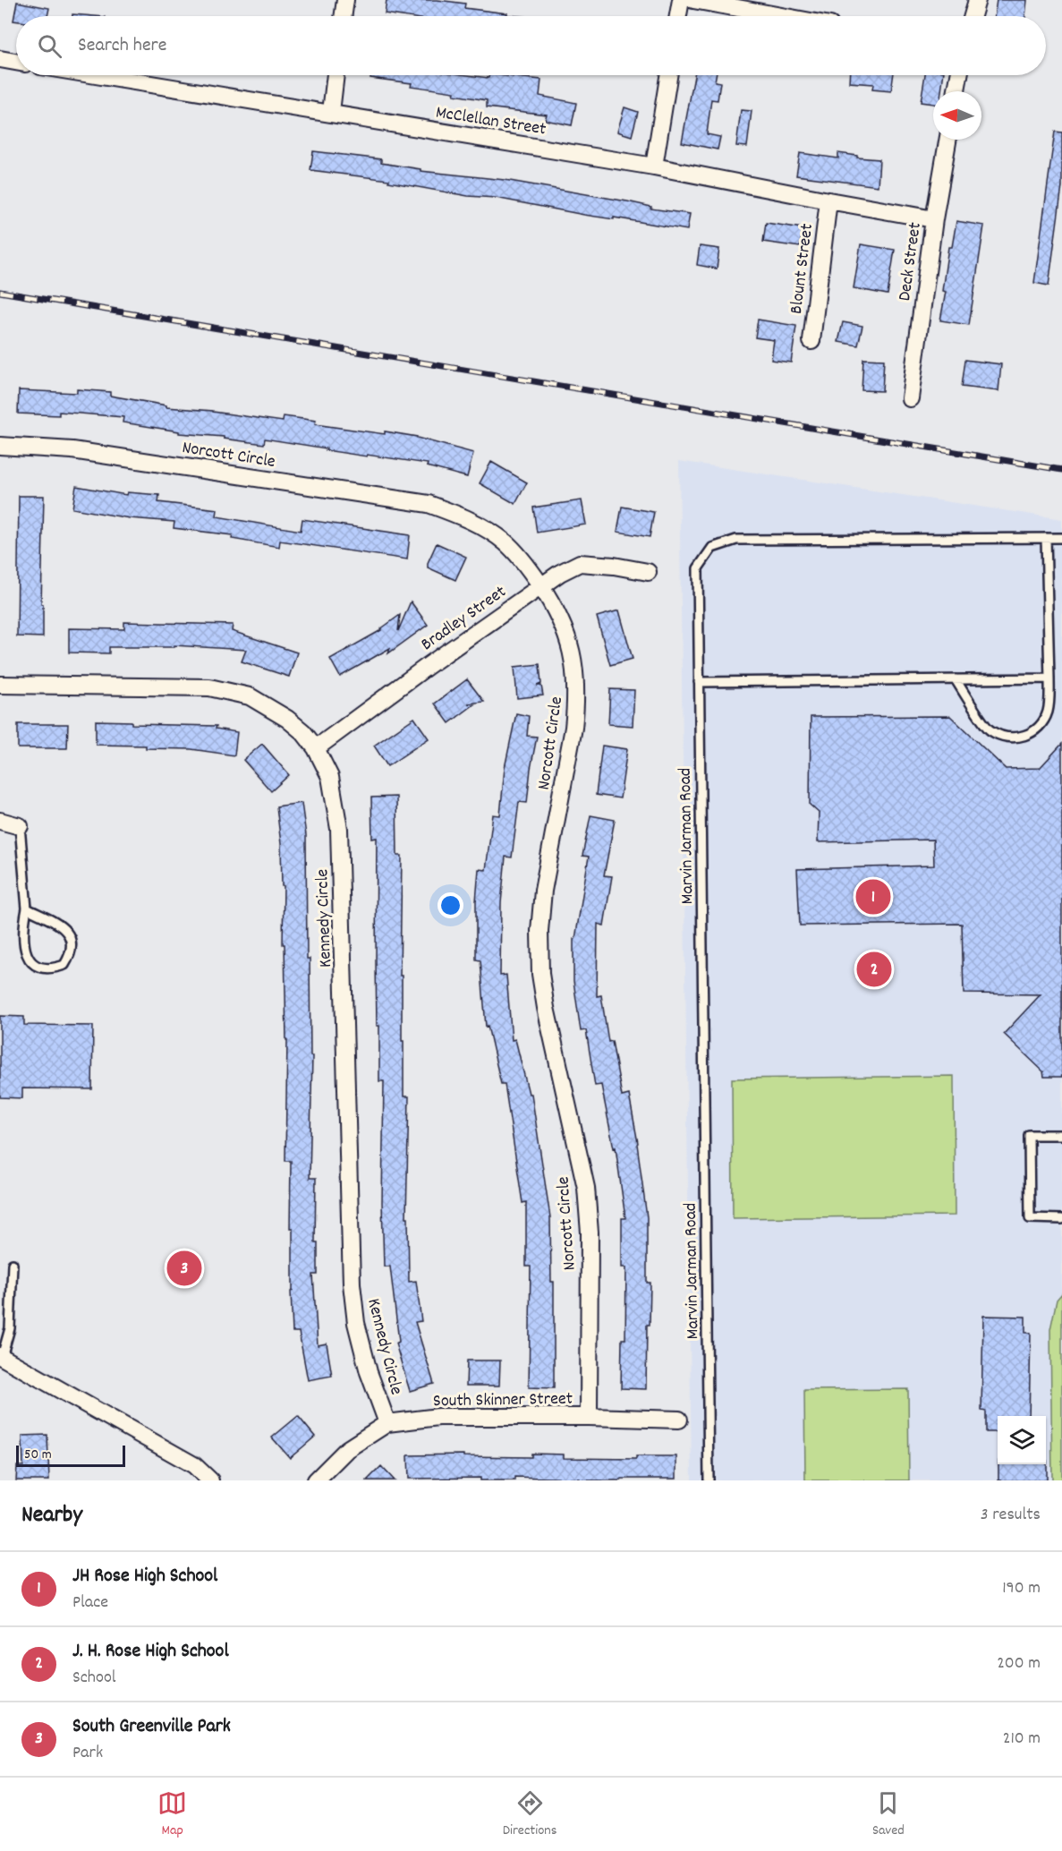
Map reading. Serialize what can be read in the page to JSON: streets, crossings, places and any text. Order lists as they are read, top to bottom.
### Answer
{
  "streets": {
    "street": [
      "McClellan Street",
      "Deck Street",
      "Blount Street",
      "Norcott Circle",
      "Bradley Street",
      "Kennedy Circle",
      "South Skinner Street"
    ],
    "lane": ["Marvin Jarman Road"]
  },
  "crossings": [
    ["McClellan Street", "Deck Street"],
    ["McClellan Street", "Blount Street"],
    ["Norcott Circle", "Bradley Street"],
    ["Norcott Circle", "South Skinner Street"],
    ["Bradley Street", "Kennedy Circle"],
    ["Kennedy Circle", "South Skinner Street"]
  ],
  "scale_bar": "50 m",
  "north": "left",
  "page": {
    "search": "Search here",
    "pins": ["1", "2", "3"],
    "scale": "50 m",
    "heading": ["Nearby", "3 results"],
    "list": [
      {
        "mark": "1",
        "name": "JH Rose High School",
        "note": "Place",
        "value": "190 m"
      },
      {
        "mark": "2",
        "name": "J. H. Rose High School",
        "note": "School",
        "value": "200 m"
      },
      {
        "mark": "3",
        "name": "South Greenville Park",
        "note": "Park",
        "value": "210 m"
      }
    ],
    "nav": ["Map", "Directions", "Saved"]
  }
}
